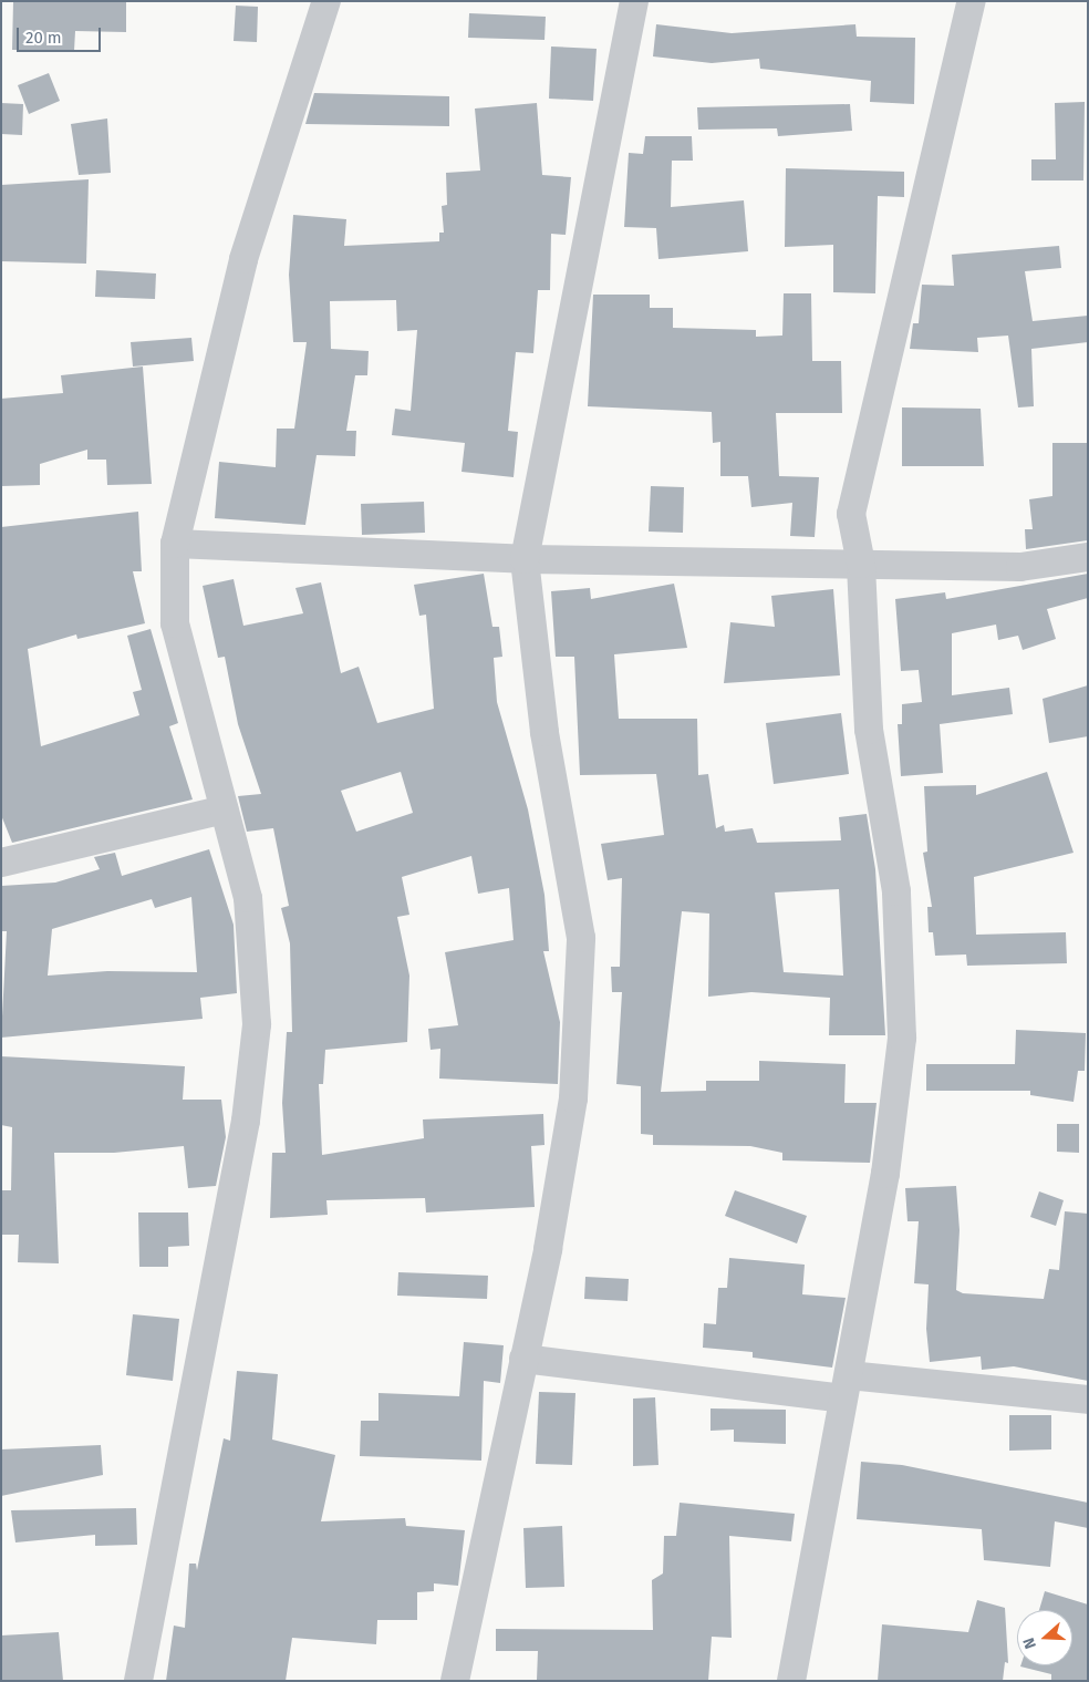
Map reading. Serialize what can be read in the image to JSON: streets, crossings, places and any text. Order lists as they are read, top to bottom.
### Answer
{
  "scale_bar": "20 m",
  "north": "left"
}
